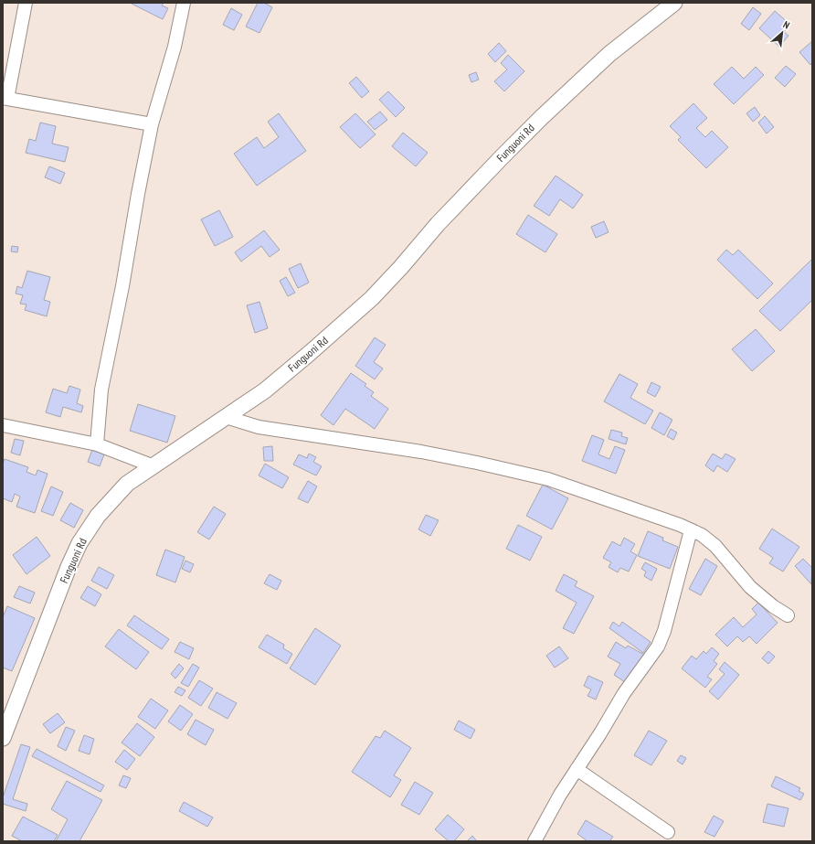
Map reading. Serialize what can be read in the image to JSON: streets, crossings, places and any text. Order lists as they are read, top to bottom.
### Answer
{
  "streets": {
    "street": ["Funguoni Rd"]
  },
  "north": "top right"
}
